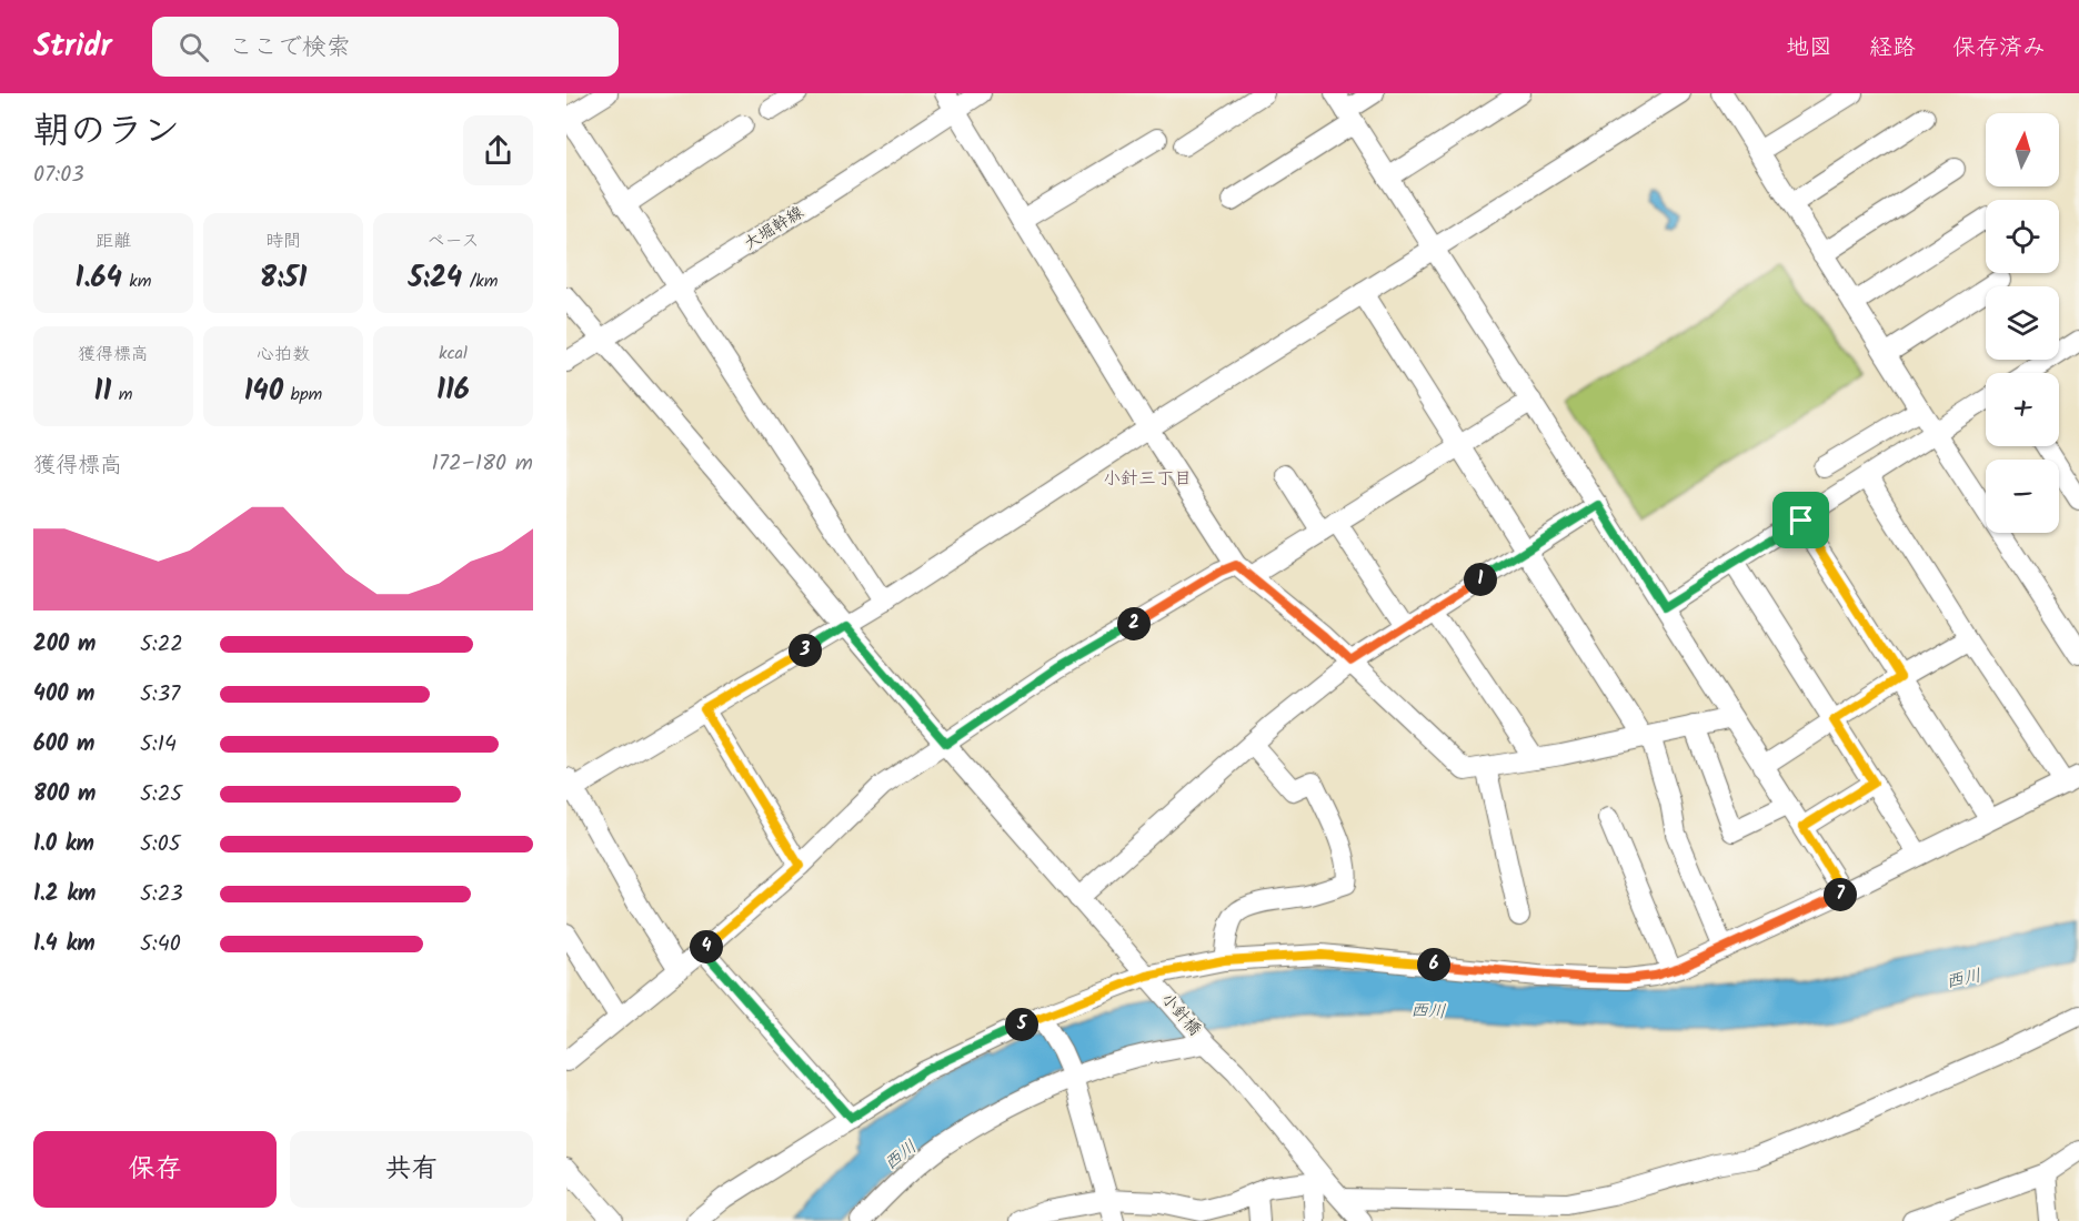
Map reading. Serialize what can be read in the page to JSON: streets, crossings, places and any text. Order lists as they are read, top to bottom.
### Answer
{
  "streets": {
    "street": ["大堀幹線", "小針橋"]
  },
  "crossings": [
    ["大堀幹線", "小針橋"]
  ],
  "districts": ["小針三丁目"],
  "water": ["西川"],
  "north": "top",
  "page": {
    "header": "Stridr",
    "search": "ここで検索",
    "nav": ["地図", "経路", "保存済み"],
    "heading": ["朝のラン", "07:03"],
    "map_buttons": ["+", "−"],
    "stats": [
      ["距離", "1.64 km"],
      ["時間", "8:51"],
      ["ペース", "5:24 /km"],
      ["獲得標高", "11 m"],
      ["心拍数", "140 bpm"],
      ["kcal", "116"]
    ],
    "chart": ["獲得標高", "172–180 m"],
    "pins": [
      "1",
      "2",
      "3",
      "7",
      "4",
      "6",
      "5"
    ],
    "list": [
      {
        "name": "200 m",
        "note": "5:22"
      },
      {
        "name": "400 m",
        "note": "5:37"
      },
      {
        "name": "600 m",
        "note": "5:14"
      },
      {
        "name": "800 m",
        "note": "5:25"
      },
      {
        "name": "1.0 km",
        "note": "5:05"
      },
      {
        "name": "1.2 km",
        "note": "5:23"
      },
      {
        "name": "1.4 km",
        "note": "5:40"
      }
    ],
    "buttons": ["保存", "共有"]
  }
}
